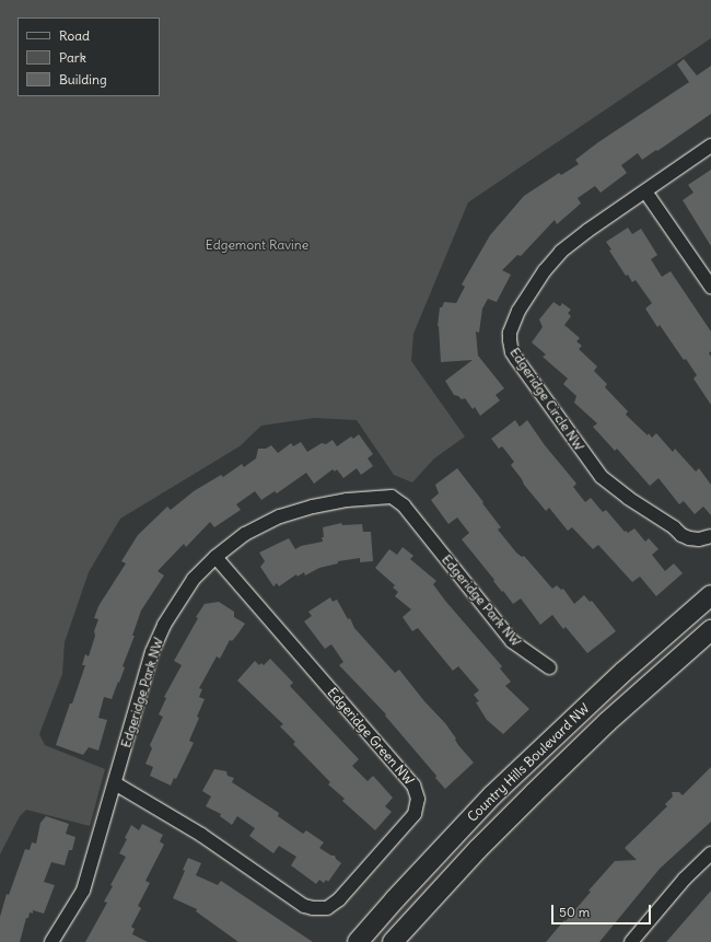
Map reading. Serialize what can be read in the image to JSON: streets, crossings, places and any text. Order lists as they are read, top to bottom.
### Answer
{
  "streets": {
    "main road": ["Country Hills Boulevard NW"],
    "street": ["Edgeridge Circle NW", "Edgeridge Park NW", "Edgeridge Green NW"]
  },
  "crossings": [
    ["Edgeridge Park NW", "Edgeridge Green NW"]
  ],
  "parks": ["Edgemont Ravine"],
  "legend": ["Road", "Park", "Building"],
  "scale_bar": "50 m"
}
